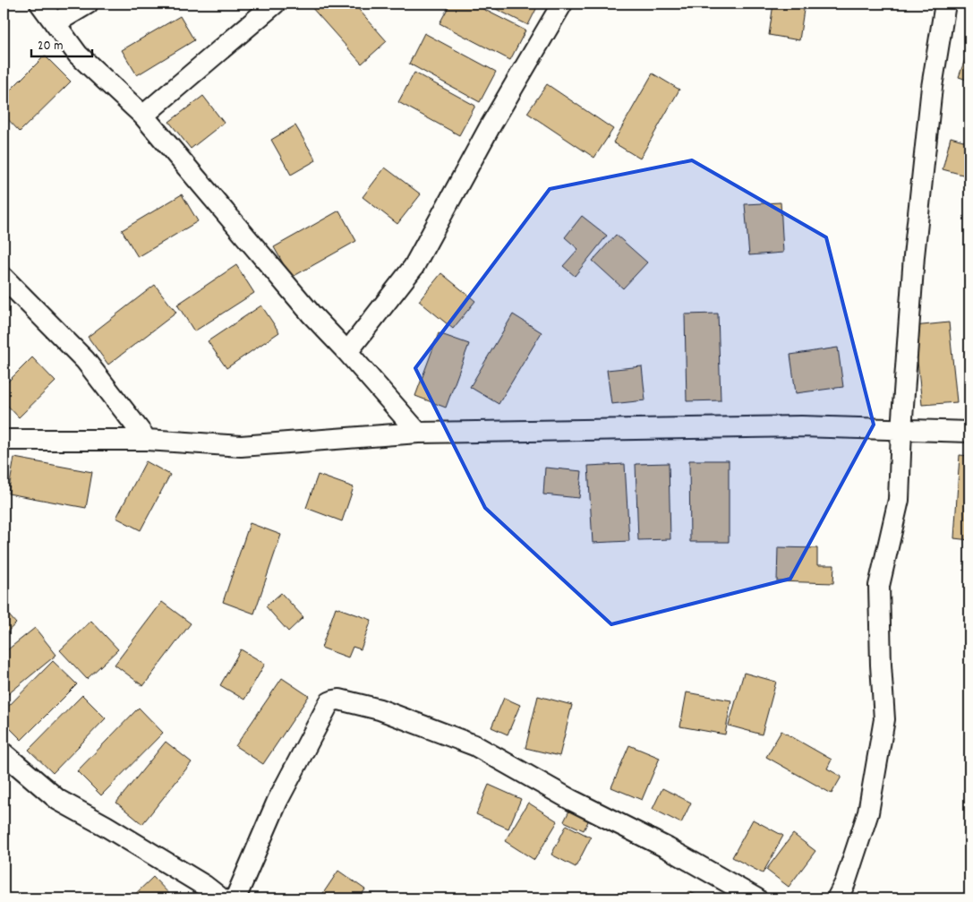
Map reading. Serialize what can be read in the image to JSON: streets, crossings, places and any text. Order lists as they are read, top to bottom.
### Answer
{
  "scale_bar": "20 m"
}
